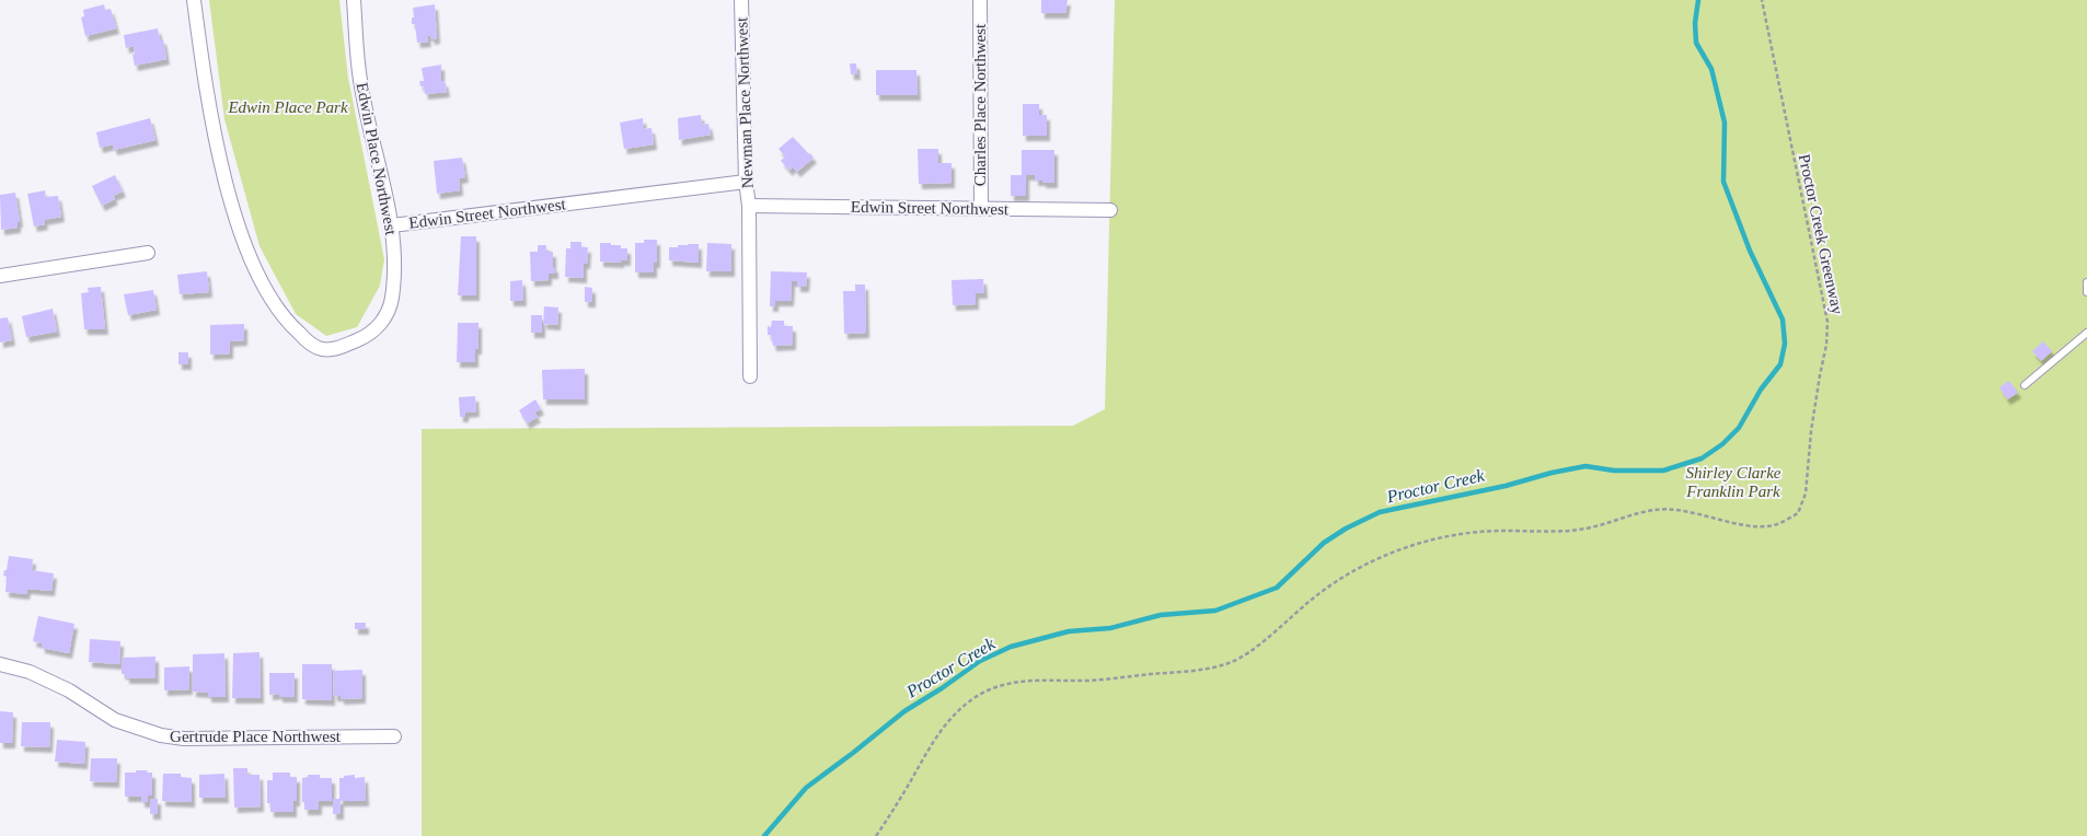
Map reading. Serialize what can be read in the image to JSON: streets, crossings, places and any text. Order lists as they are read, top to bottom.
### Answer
{
  "streets": {
    "street": [
      "Newman Place Northwest",
      "Charles Place Northwest",
      "Edwin Place Northwest",
      "Edwin Street Northwest",
      "Gertrude Place Northwest"
    ],
    "path": ["Proctor Creek Greenway"]
  },
  "crossings": [
    ["Newman Place Northwest", "Edwin Street Northwest"],
    ["Charles Place Northwest", "Edwin Street Northwest"],
    ["Edwin Place Northwest", "Edwin Street Northwest"]
  ],
  "water": ["Proctor Creek"],
  "parks": ["Edwin Place Park", "Shirley Clarke Franklin Park"]
}
